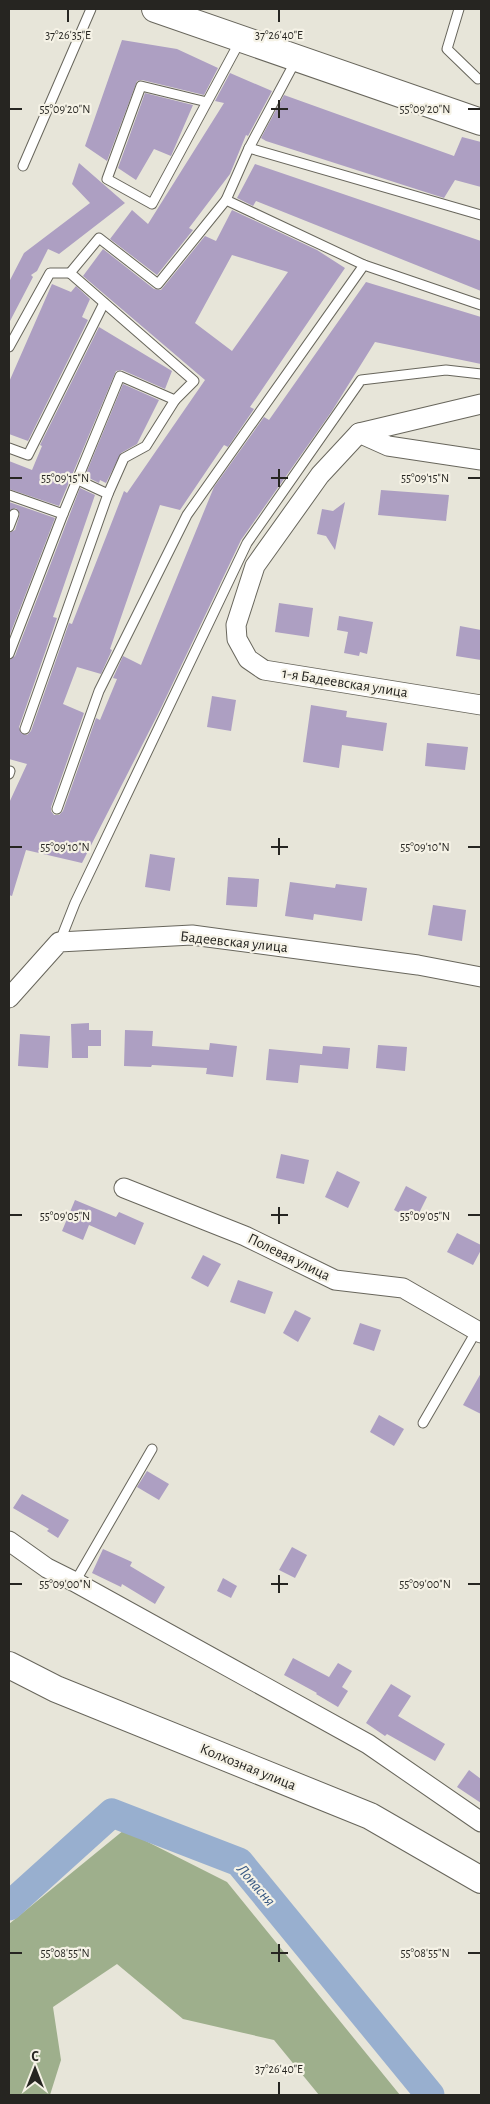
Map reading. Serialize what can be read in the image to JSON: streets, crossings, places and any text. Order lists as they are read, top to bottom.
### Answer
{
  "streets": {
    "main road": ["Колхозная улица"],
    "street": ["1-я Бадеевская улица", "Бадеевская улица", "Полевая улица"]
  },
  "water": ["Лопасня"],
  "north": "top",
  "coordinates": [
    "37°26'35\"E",
    "37°26'40\"E",
    "55°09'20\"N",
    "55°09'15\"N",
    "55°09'10\"N",
    "55°09'05\"N",
    "55°09'00\"N",
    "55°08'55\"N"
  ]
}
